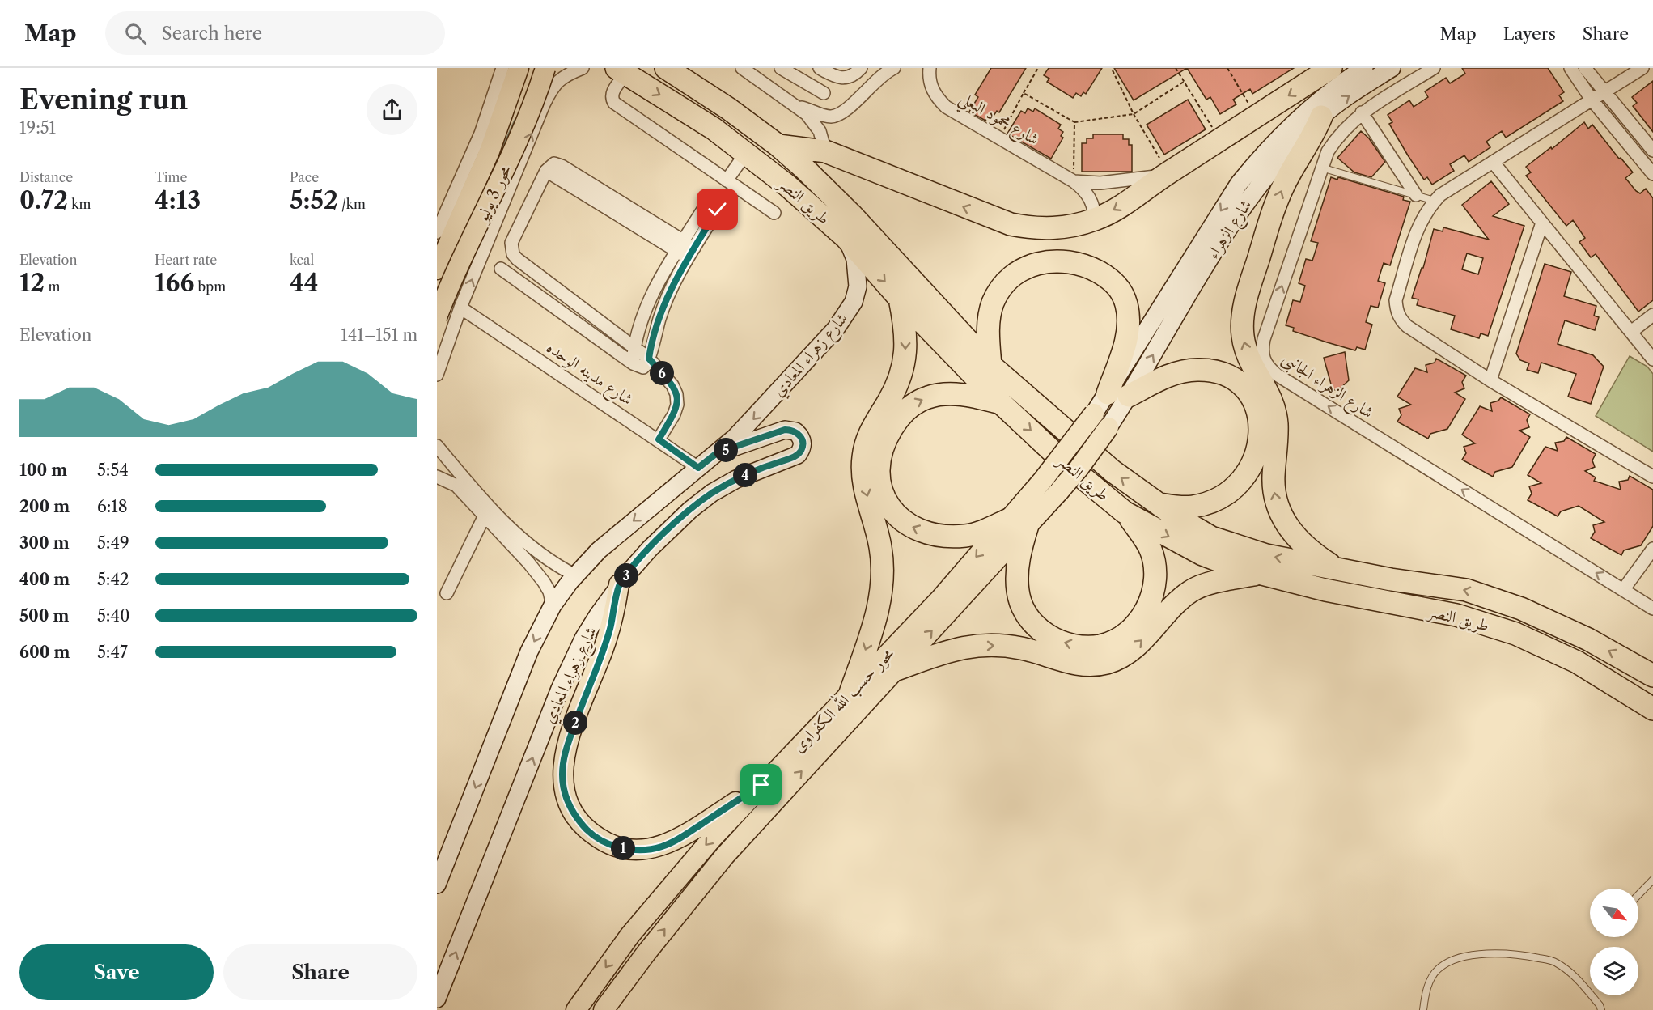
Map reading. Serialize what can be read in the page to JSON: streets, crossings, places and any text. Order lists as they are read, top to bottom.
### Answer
{
  "streets": {
    "highway": ["طريق النصر"],
    "main road": [
      "محور 3 يوليو",
      "شارع الزهراء",
      "شارع زهراء المعادي",
      "محور حسب الله الكفراوى"
    ],
    "street": ["شارع محمود البعلي", "شارع مدينه الوحده", "شارع الزهراء الجانبى"]
  },
  "crossings": [
    ["طريق النصر", "شارع زهراء المعادي"],
    ["شارع الزهراء", "محور حسب الله الكفراوى"],
    ["شارع زهراء المعادي", "شارع مدينه الوحده"]
  ],
  "one_way": ["شارع الزهراء الجانبى"],
  "north": "bottom right",
  "page": {
    "header": "Map",
    "search": "Search here",
    "nav": ["Map", "Layers", "Share"],
    "heading": ["Evening run", "19:51"],
    "stats": [
      ["Distance", "0.72 km"],
      ["Time", "4:13"],
      ["Pace", "5:52 /km"],
      ["Elevation", "12 m"],
      ["Heart rate", "166 bpm"],
      ["kcal", "44"]
    ],
    "chart": ["Elevation", "141–151 m"],
    "pins": [
      "6",
      "5",
      "4",
      "3",
      "2",
      "1"
    ],
    "list": [
      {
        "name": "100 m",
        "note": "5:54"
      },
      {
        "name": "200 m",
        "note": "6:18"
      },
      {
        "name": "300 m",
        "note": "5:49"
      },
      {
        "name": "400 m",
        "note": "5:42"
      },
      {
        "name": "500 m",
        "note": "5:40"
      },
      {
        "name": "600 m",
        "note": "5:47"
      }
    ],
    "buttons": ["Save", "Share"]
  }
}
